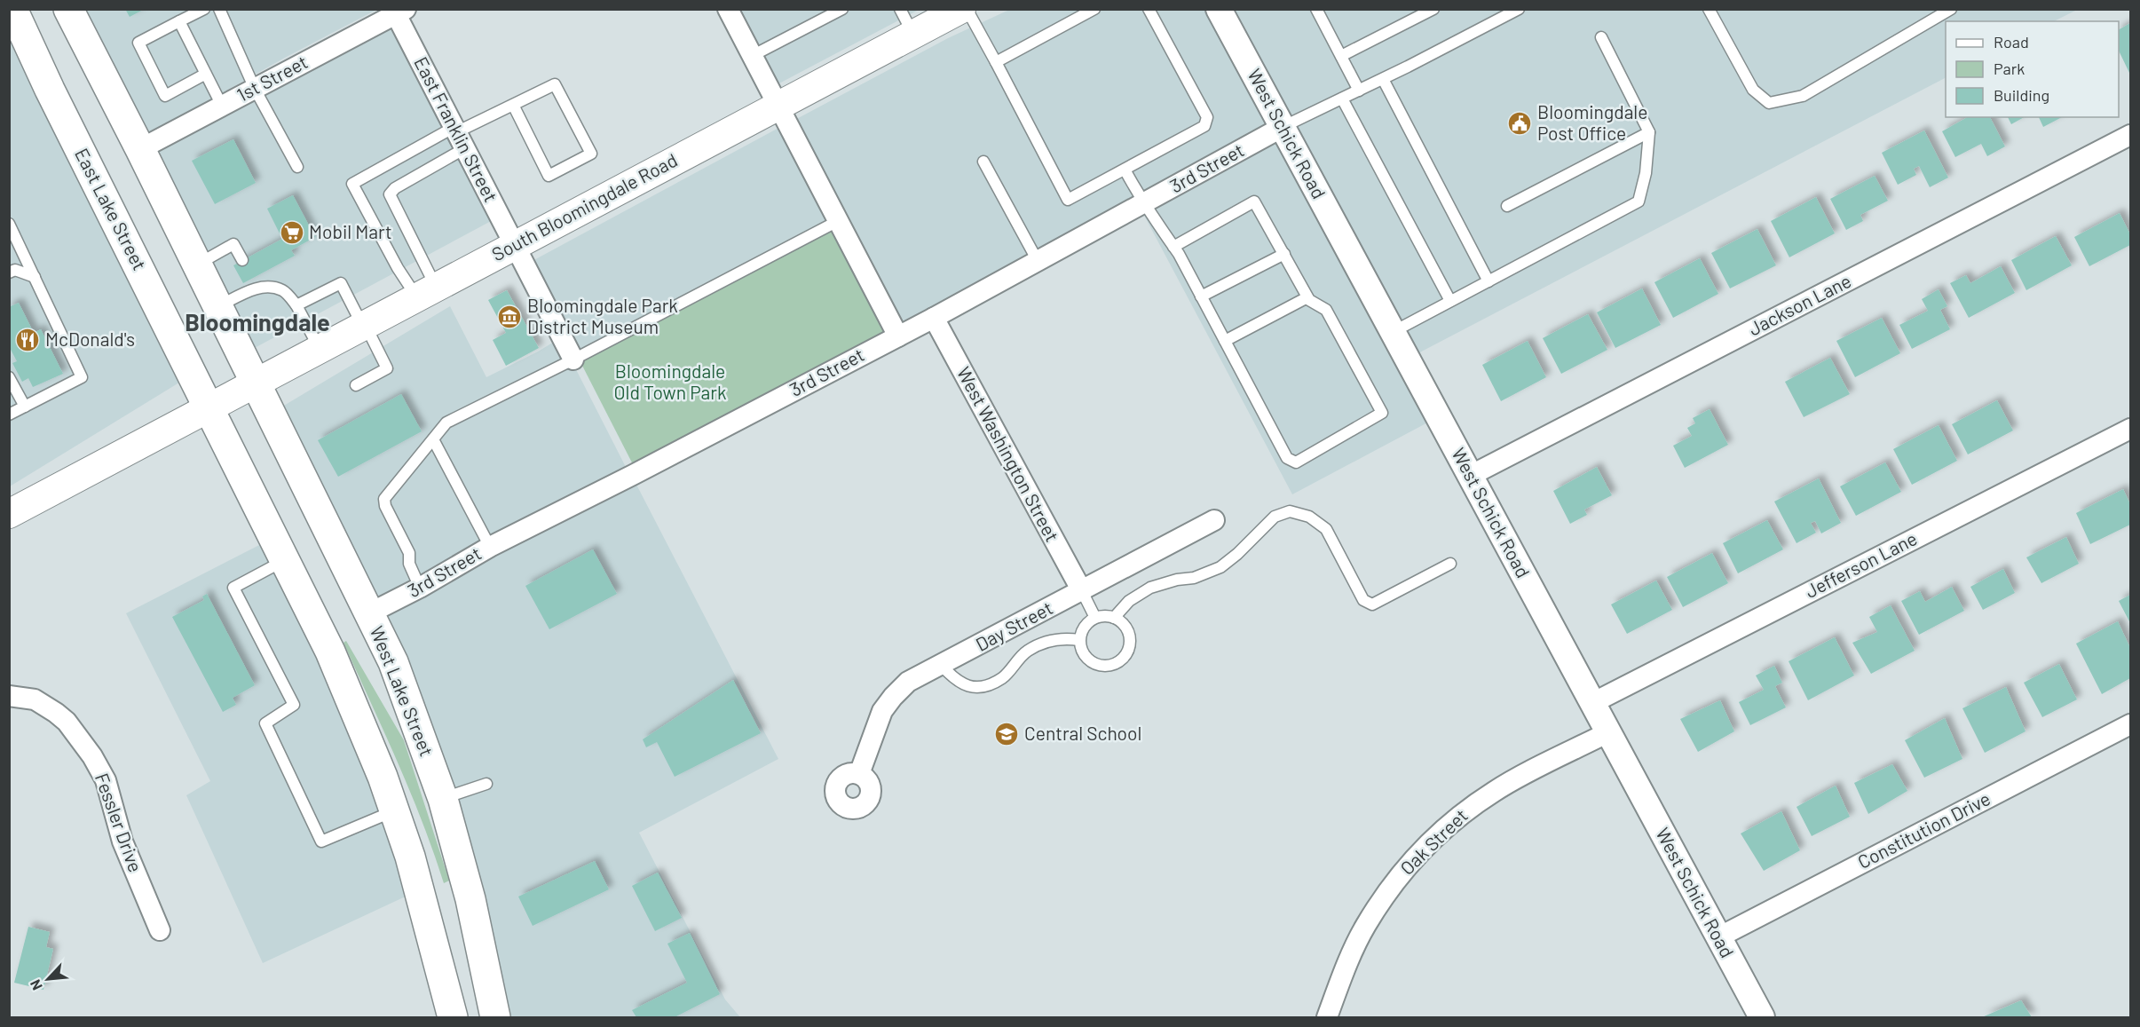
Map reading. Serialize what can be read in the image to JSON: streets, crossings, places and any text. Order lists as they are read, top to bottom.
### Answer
{
  "streets": {
    "main road": ["South Bloomingdale Road", "East Lake Street", "West Lake Street"],
    "street": [
      "1st Street",
      "East Franklin Street",
      "West Schick Road",
      "3rd Street",
      "Jackson Lane",
      "West Washington Street",
      "Jefferson Lane",
      "Day Street",
      "Fessler Drive",
      "Constitution Drive",
      "Oak Street"
    ]
  },
  "crossings": [
    ["1st Street", "East Franklin Street"],
    ["East Franklin Street", "South Bloomingdale Road"],
    ["West Schick Road", "3rd Street"],
    ["West Schick Road", "Jackson Lane"],
    ["West Schick Road", "Jefferson Lane"],
    ["West Schick Road", "Constitution Drive"],
    ["West Schick Road", "Oak Street"],
    ["3rd Street", "West Washington Street"],
    ["3rd Street", "West Lake Street"],
    ["South Bloomingdale Road", "East Lake Street"],
    ["South Bloomingdale Road", "West Lake Street"],
    ["West Washington Street", "Day Street"]
  ],
  "districts": ["Bloomingdale"],
  "parks": ["Bloomingdale Old Town Park"],
  "places": {
    "public building": ["Bloomingdale Post Office"],
    "supermarket": ["Mobil Mart"],
    "museum": ["Bloomingdale Park District Museum"],
    "restaurant": ["McDonald's"],
    "school or university": ["Central School"]
  },
  "legend": ["Road", "Park", "Building"],
  "north": "bottom left"
}
